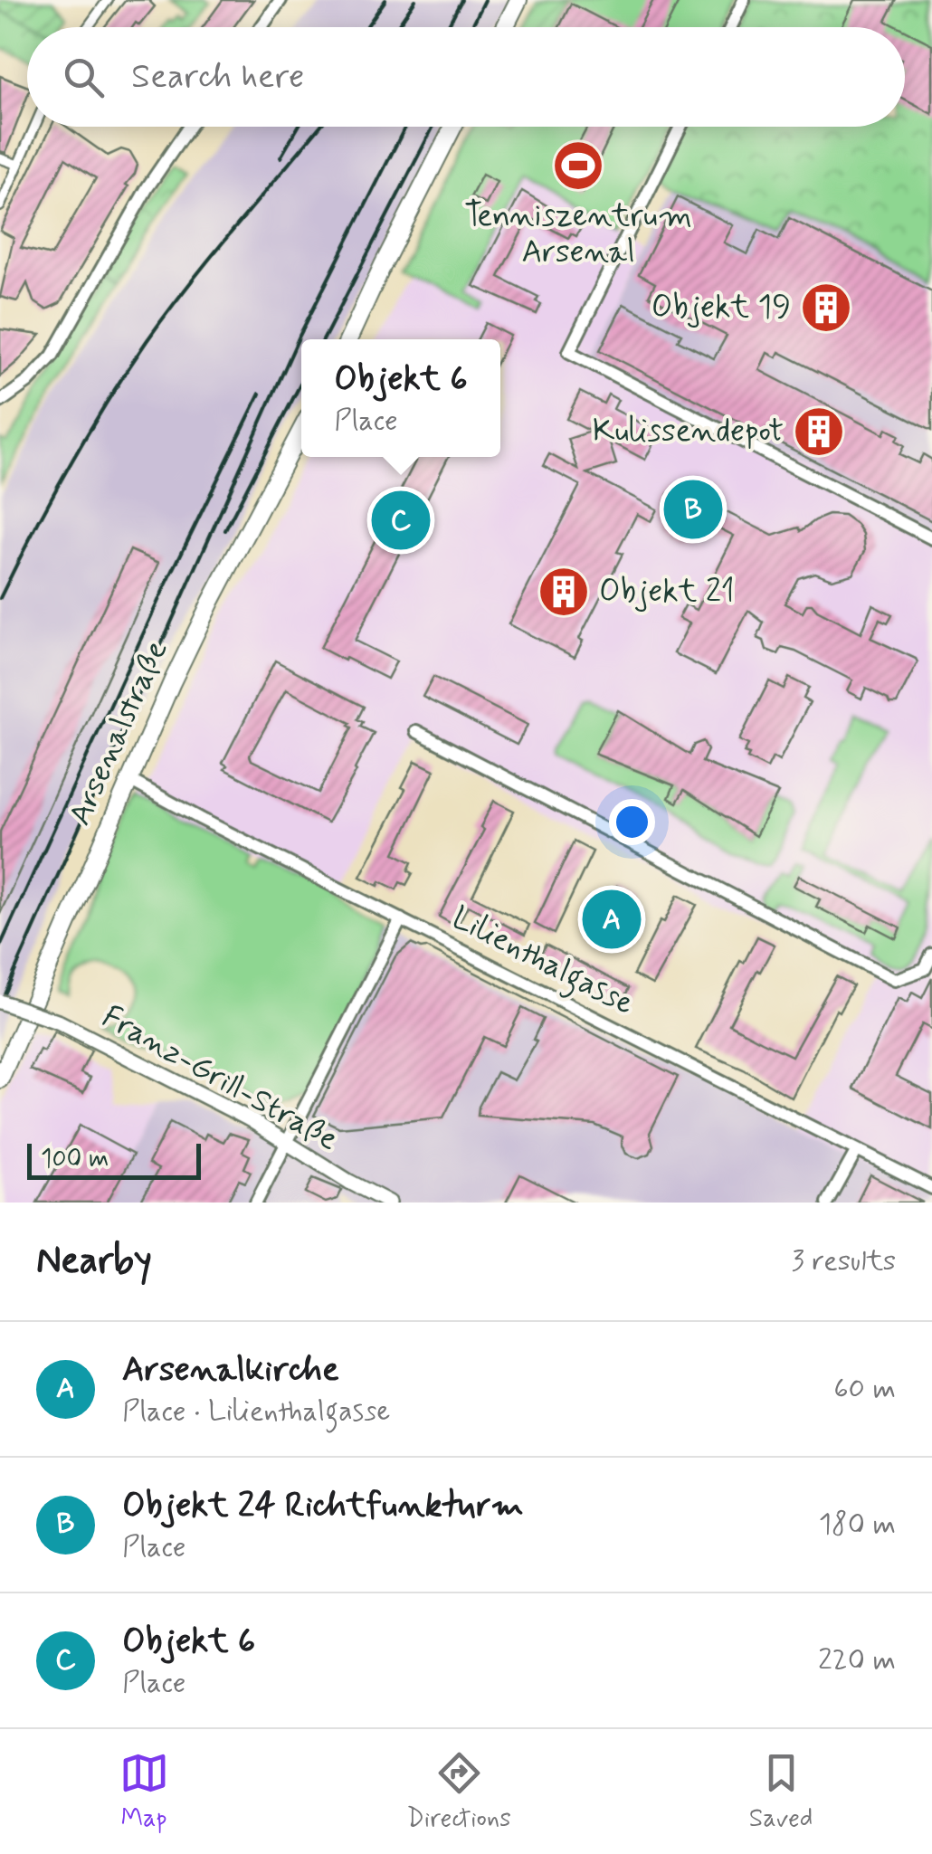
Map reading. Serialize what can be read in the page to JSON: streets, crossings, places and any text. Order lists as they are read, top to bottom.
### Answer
{
  "streets": {
    "main road": ["Arsenalstraße"],
    "street": ["Lilienthalgasse", "Franz-Grill-Straße"]
  },
  "crossings": [
    ["Arsenalstraße", "Lilienthalgasse"]
  ],
  "places": {
    "sports": ["Tenniszentrum Arsenal"],
    "building": ["Objekt 19", "Kulissendepot", "Objekt 21"]
  },
  "scale_bar": "100 m",
  "page": {
    "search": "Search here",
    "popup": ["Objekt 6", "Place"],
    "pins": ["B", "C", "A"],
    "scale": "100 m",
    "heading": ["Nearby", "3 results"],
    "list": [
      {
        "mark": "A",
        "name": "Arsenalkirche",
        "note": "Place · Lilienthalgasse",
        "value": "60 m"
      },
      {
        "mark": "B",
        "name": "Objekt 24 Richtfunkturm",
        "note": "Place",
        "value": "180 m"
      },
      {
        "mark": "C",
        "name": "Objekt 6",
        "note": "Place",
        "value": "220 m"
      }
    ],
    "nav": ["Map", "Directions", "Saved"]
  }
}
